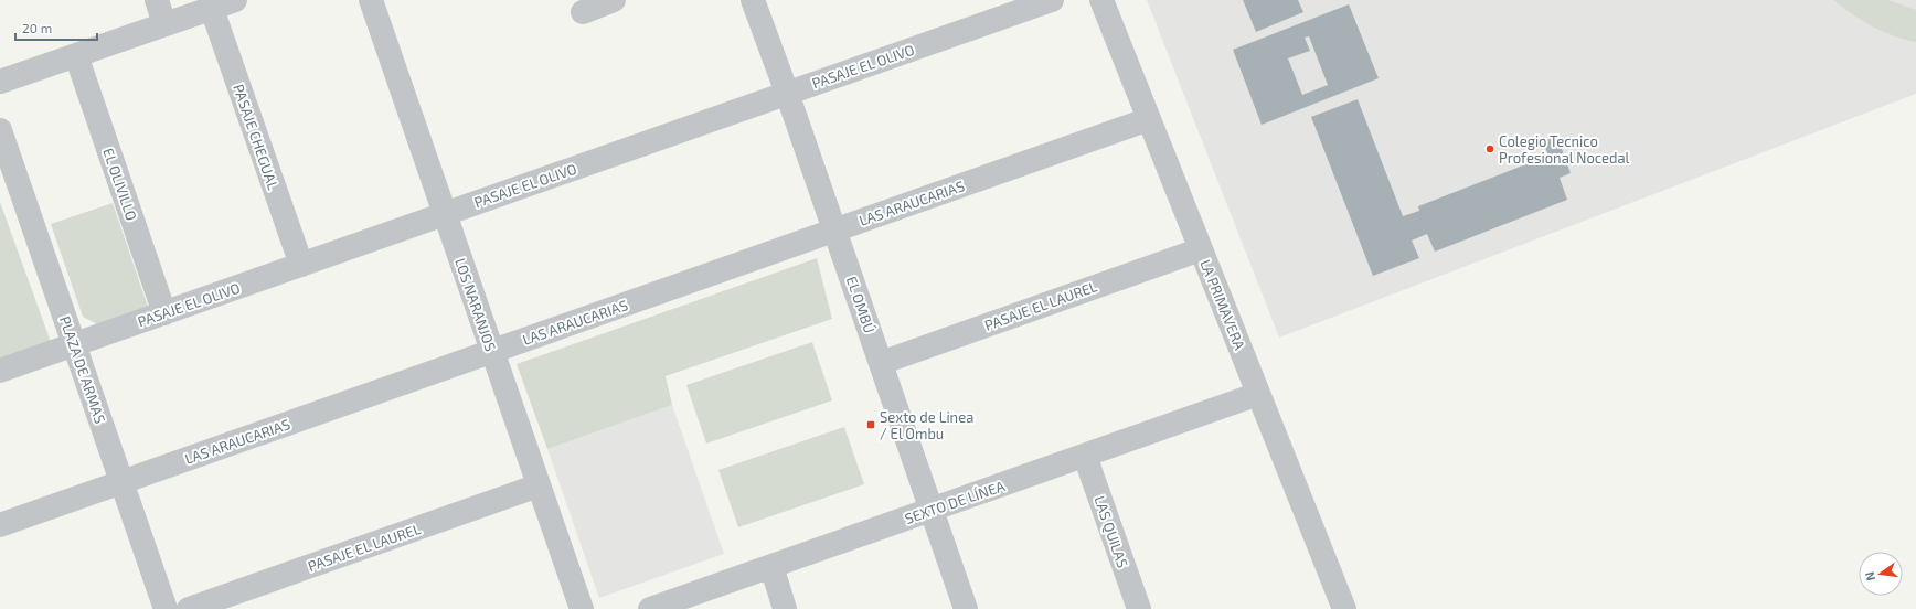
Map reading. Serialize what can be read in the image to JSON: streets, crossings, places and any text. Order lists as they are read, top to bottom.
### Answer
{
  "streets": {
    "street": [
      "PASAJE EL OLIVO",
      "PASAJE CHEGUAL",
      "EL OLIVILLO",
      "LAS ARAUCARIAS",
      "LOS NARANJOS",
      "EL OMBÚ",
      "LA PRIMAVERA",
      "PASAJE EL LAUREL",
      "PLAZA DE ARMAS",
      "SEXTO DE LÍNEA",
      "LAS QUILAS"
    ]
  },
  "crossings": [
    ["PASAJE EL OLIVO", "PASAJE CHEGUAL"],
    ["PASAJE EL OLIVO", "EL OLIVILLO"],
    ["PASAJE EL OLIVO", "LOS NARANJOS"],
    ["PASAJE EL OLIVO", "EL OMBÚ"],
    ["PASAJE EL OLIVO", "PLAZA DE ARMAS"],
    ["LAS ARAUCARIAS", "LOS NARANJOS"],
    ["LAS ARAUCARIAS", "EL OMBÚ"],
    ["LAS ARAUCARIAS", "LA PRIMAVERA"],
    ["LAS ARAUCARIAS", "PLAZA DE ARMAS"],
    ["LOS NARANJOS", "PASAJE EL LAUREL"],
    ["EL OMBÚ", "PASAJE EL LAUREL"],
    ["EL OMBÚ", "SEXTO DE LÍNEA"],
    ["LA PRIMAVERA", "PASAJE EL LAUREL"],
    ["LA PRIMAVERA", "SEXTO DE LÍNEA"],
    ["SEXTO DE LÍNEA", "LAS QUILAS"]
  ],
  "places": {
    "other": ["Colegio Tecnico Profesional Nocedal"],
    "transit": ["Sexto de Linea / El Ombu"]
  },
  "scale_bar": "20 m",
  "north": "left"
}
